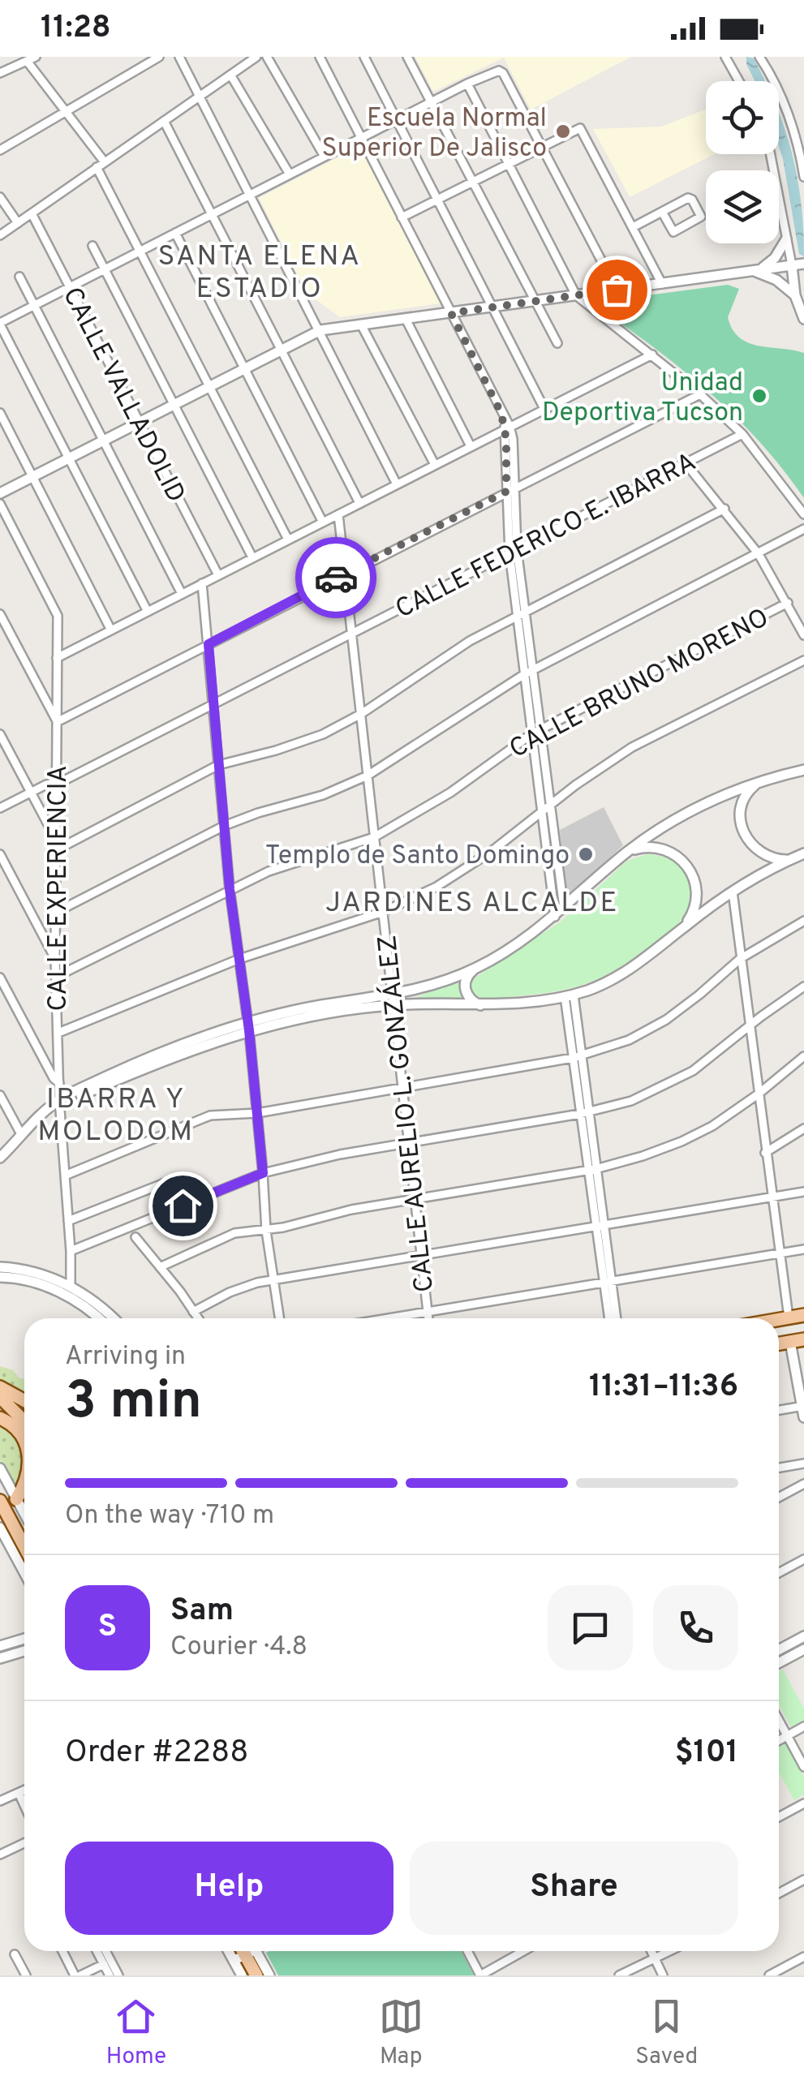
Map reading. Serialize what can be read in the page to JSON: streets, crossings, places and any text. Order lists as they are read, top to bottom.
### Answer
{
  "streets": {
    "street": [
      "CALLE VALLADOLID",
      "CALLE FEDERICO E. IBARRA",
      "CALLE BRUNO MORENO",
      "CALLE EXPERIENCIA",
      "CALLE AURELIO L. GONZÁLEZ"
    ]
  },
  "crossings": [
    ["CALLE FEDERICO E. IBARRA", "CALLE EXPERIENCIA"],
    ["CALLE FEDERICO E. IBARRA", "CALLE AURELIO L. GONZÁLEZ"],
    ["CALLE BRUNO MORENO", "CALLE EXPERIENCIA"],
    ["CALLE BRUNO MORENO", "CALLE AURELIO L. GONZÁLEZ"]
  ],
  "districts": ["SANTA ELENA ESTADIO", "JARDINES ALCALDE", "IBARRA Y MOLODOM"],
  "places": ["Escuela Normal Superior De Jalisco", "Unidad Deportiva Tucson", "Templo de Santo Domingo"],
  "page": {
    "status": "11:28",
    "heading": ["3 min", "Arriving in", "11:31–11:36"],
    "panel": [
      "Sam",
      "Courier · 4.8",
      "Order #2288",
      "$101"
    ],
    "bar": "On the way · 710 m",
    "round": "S",
    "buttons": ["Help", "Share"],
    "tabs": ["Home", "Map", "Saved"]
  }
}
